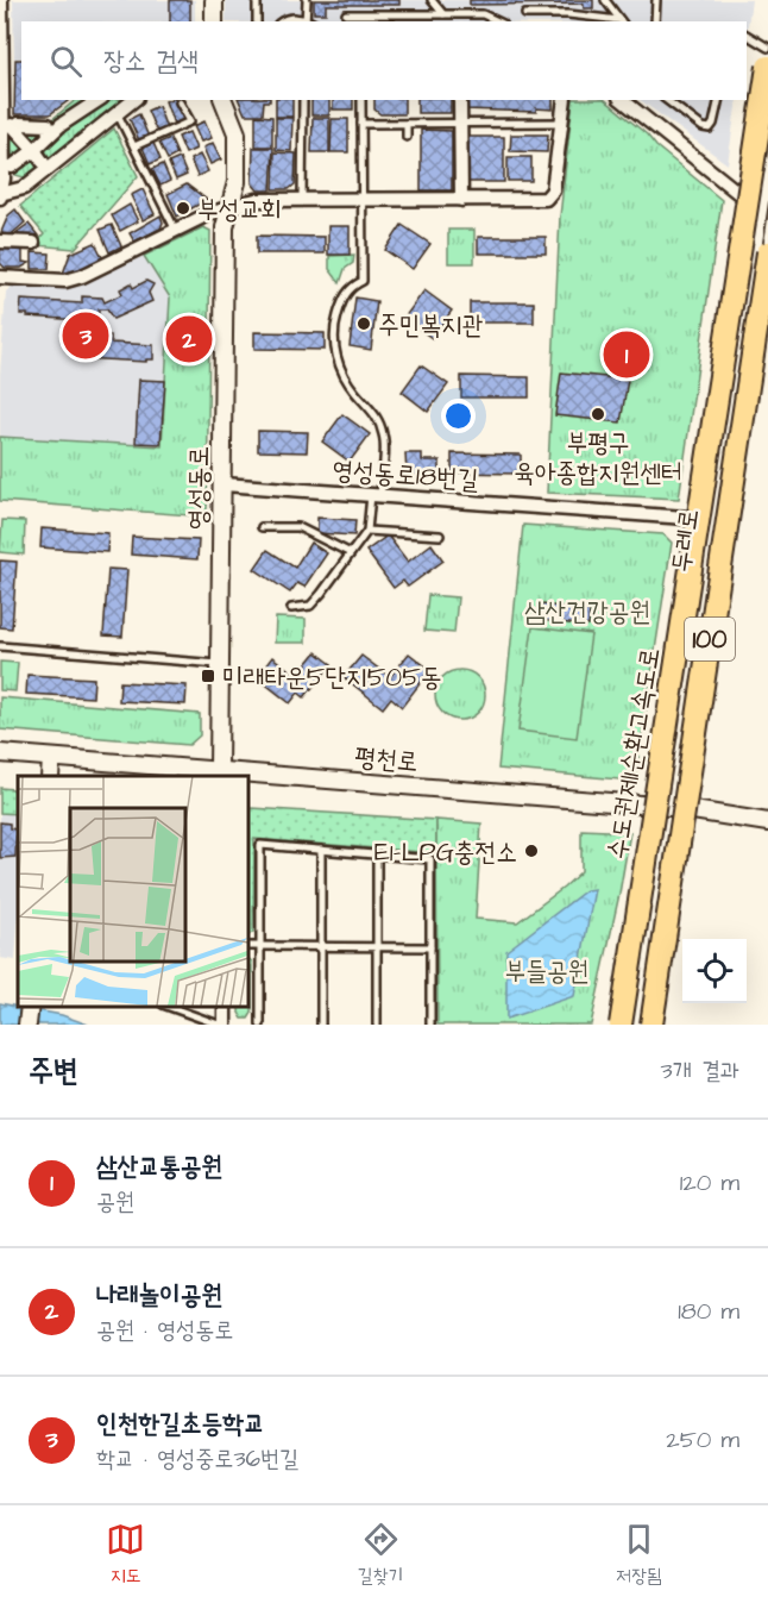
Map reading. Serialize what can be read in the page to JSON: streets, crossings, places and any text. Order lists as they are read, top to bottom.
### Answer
{
  "streets": {
    "highway": ["100", "수도권제1순환고속도로"],
    "street": [
      "영성동로18번길",
      "영성동로",
      "두레로",
      "평천로"
    ]
  },
  "crossings": [
    ["영성동로18번길", "영성동로"],
    ["영성동로18번길", "두레로"],
    ["영성동로", "평천로"],
    ["두레로", "평천로"]
  ],
  "parks": ["삼산건강공원", "부들공원"],
  "places": {
    "other": [
      "부성교회",
      "주민복지관",
      "부평구 육아종합지원센터",
      "E1-LPG충전소"
    ],
    "transit": ["미래타운5단지505동"]
  },
  "page": {
    "search": "장소 검색",
    "pins": ["3", "2", "1"],
    "heading": ["주변", "3개 결과"],
    "list": [
      {
        "mark": "1",
        "name": "삼산교통공원",
        "note": "공원",
        "value": "120 m"
      },
      {
        "mark": "2",
        "name": "나래놀이공원",
        "note": "공원 · 영성동로",
        "value": "180 m"
      },
      {
        "mark": "3",
        "name": "인천한길초등학교",
        "note": "학교 · 영성중로36번길",
        "value": "250 m"
      }
    ],
    "nav": ["지도", "길찾기", "저장됨"]
  }
}
